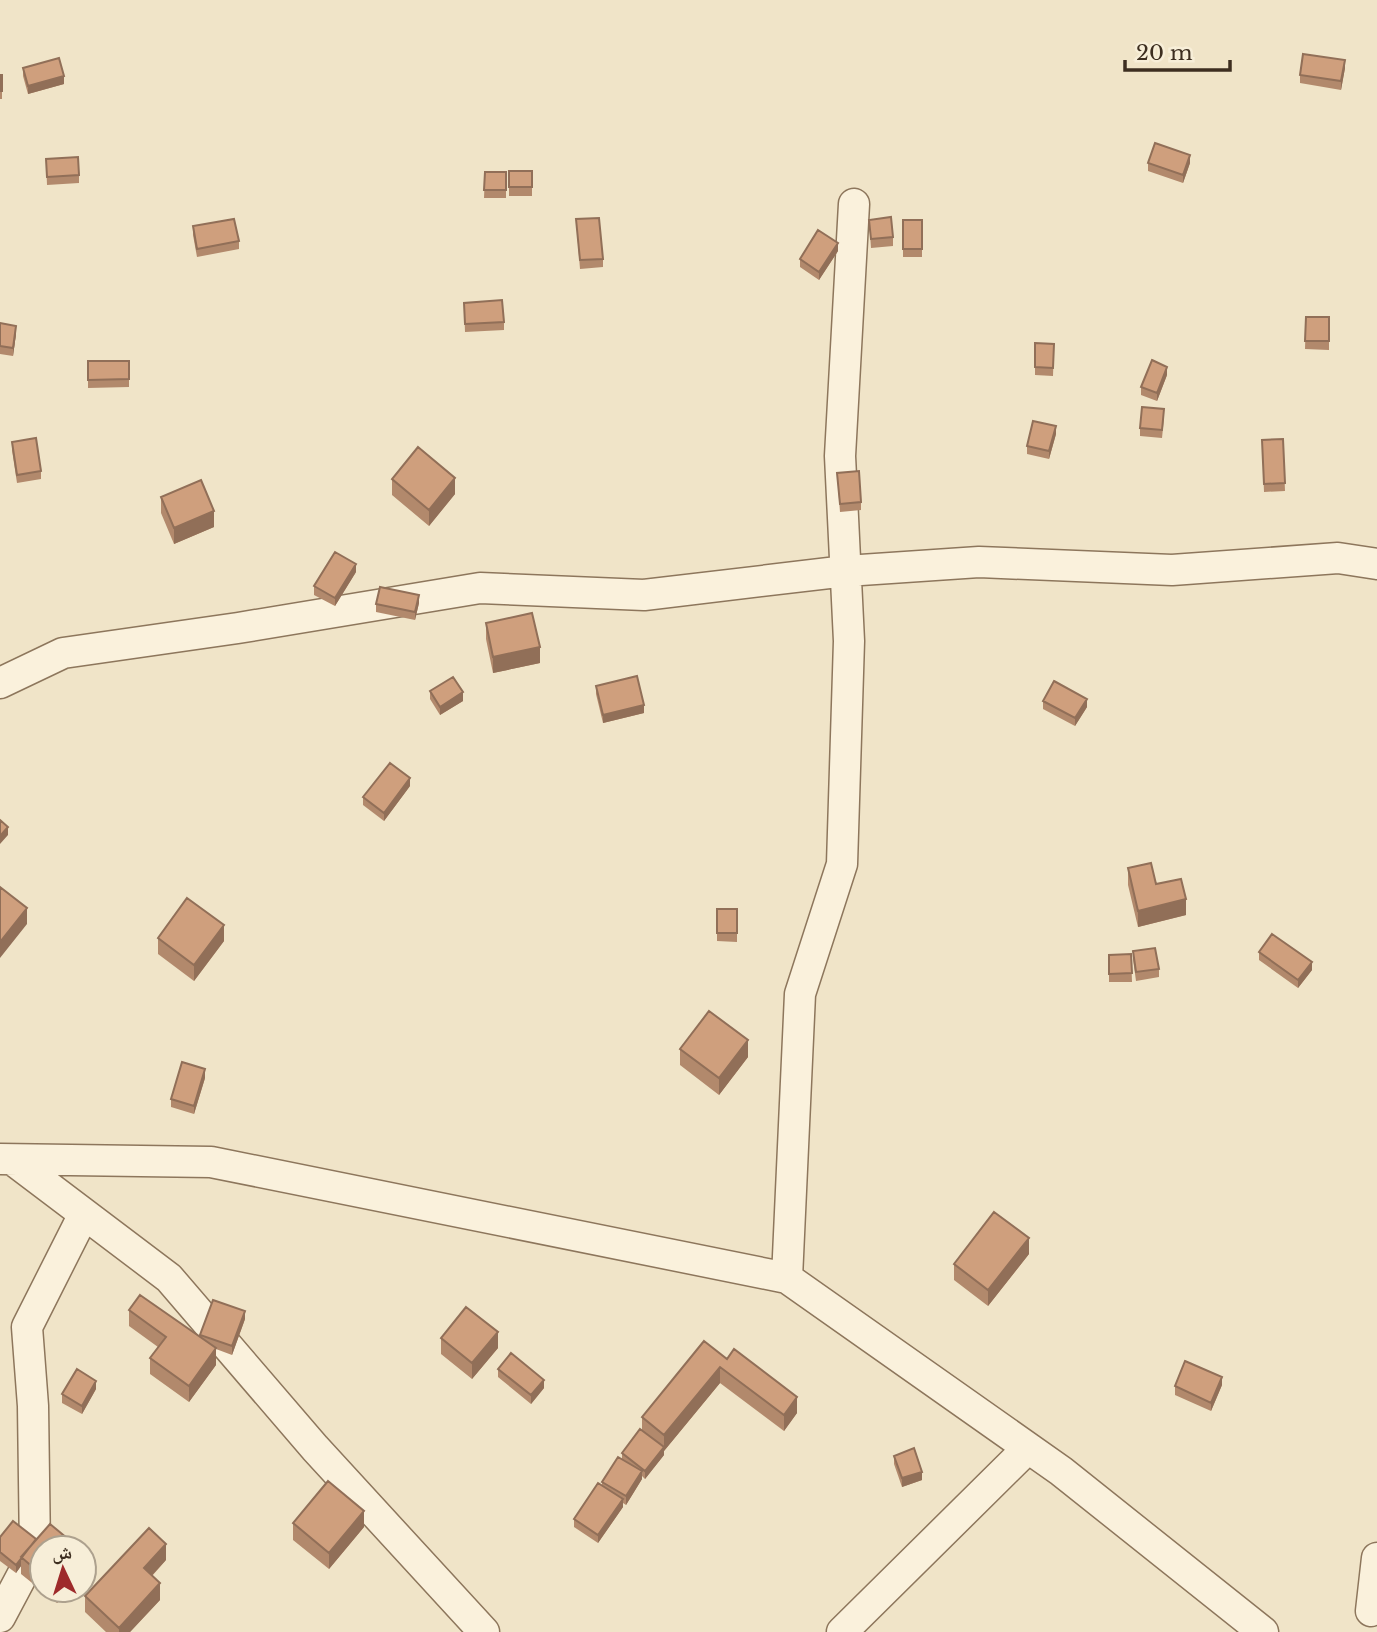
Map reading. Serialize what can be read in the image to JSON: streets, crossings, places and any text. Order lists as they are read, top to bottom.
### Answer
{
  "scale_bar": "20 m",
  "north": "top"
}
